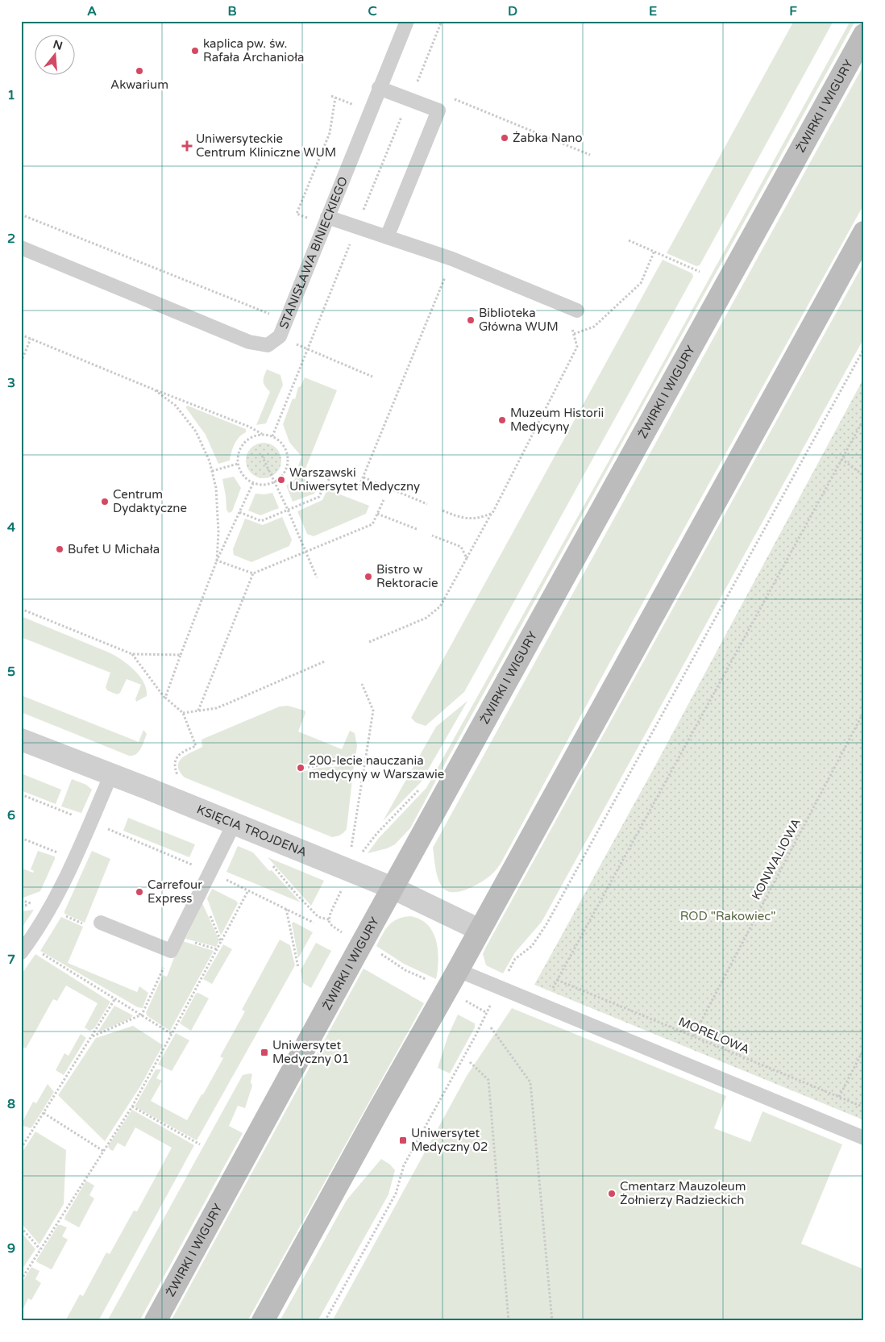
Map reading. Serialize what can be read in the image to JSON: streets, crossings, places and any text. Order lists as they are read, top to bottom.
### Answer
{
  "streets": {
    "main road": ["ŻWIRKI I WIGURY"],
    "street": ["KSIĘCIA TROJDENA"],
    "lane": ["STANISŁAWA BINIECKIEGO"],
    "path": ["KONWALIOWA", "MORELOWA"]
  },
  "crossings": [
    ["ŻWIRKI I WIGURY", "KSIĘCIA TROJDENA"],
    ["KONWALIOWA", "MORELOWA"]
  ],
  "parks": ["ROD \"Rakowiec\""],
  "places": {
    "other": [
      "kaplica pw. św. Rafała Archanioła",
      "Akwarium",
      "Żabka Nano",
      "Biblioteka Główna WUM",
      "Muzeum Historii Medycyny",
      "Warszawski Uniwersytet Medyczny",
      "Centrum Dydaktyczne",
      "Bufet U Michała",
      "Bistro w Rektoracie",
      "200-lecie nauczania medycyny w Warszawie",
      "Carrefour Express",
      "Cmentarz Mauzoleum Żołnierzy Radzieckich"
    ],
    "health": ["Uniwersyteckie Centrum Kliniczne WUM"],
    "transit": ["Uniwersytet Medyczny 01", "Uniwersytet Medyczny 02"]
  },
  "north": "top",
  "grid": {
    "columns": [
      "A",
      "B",
      "C",
      "D",
      "E",
      "F"
    ],
    "rows": [
      "1",
      "2",
      "3",
      "4",
      "5",
      "6",
      "7",
      "8",
      "9"
    ]
  }
}
